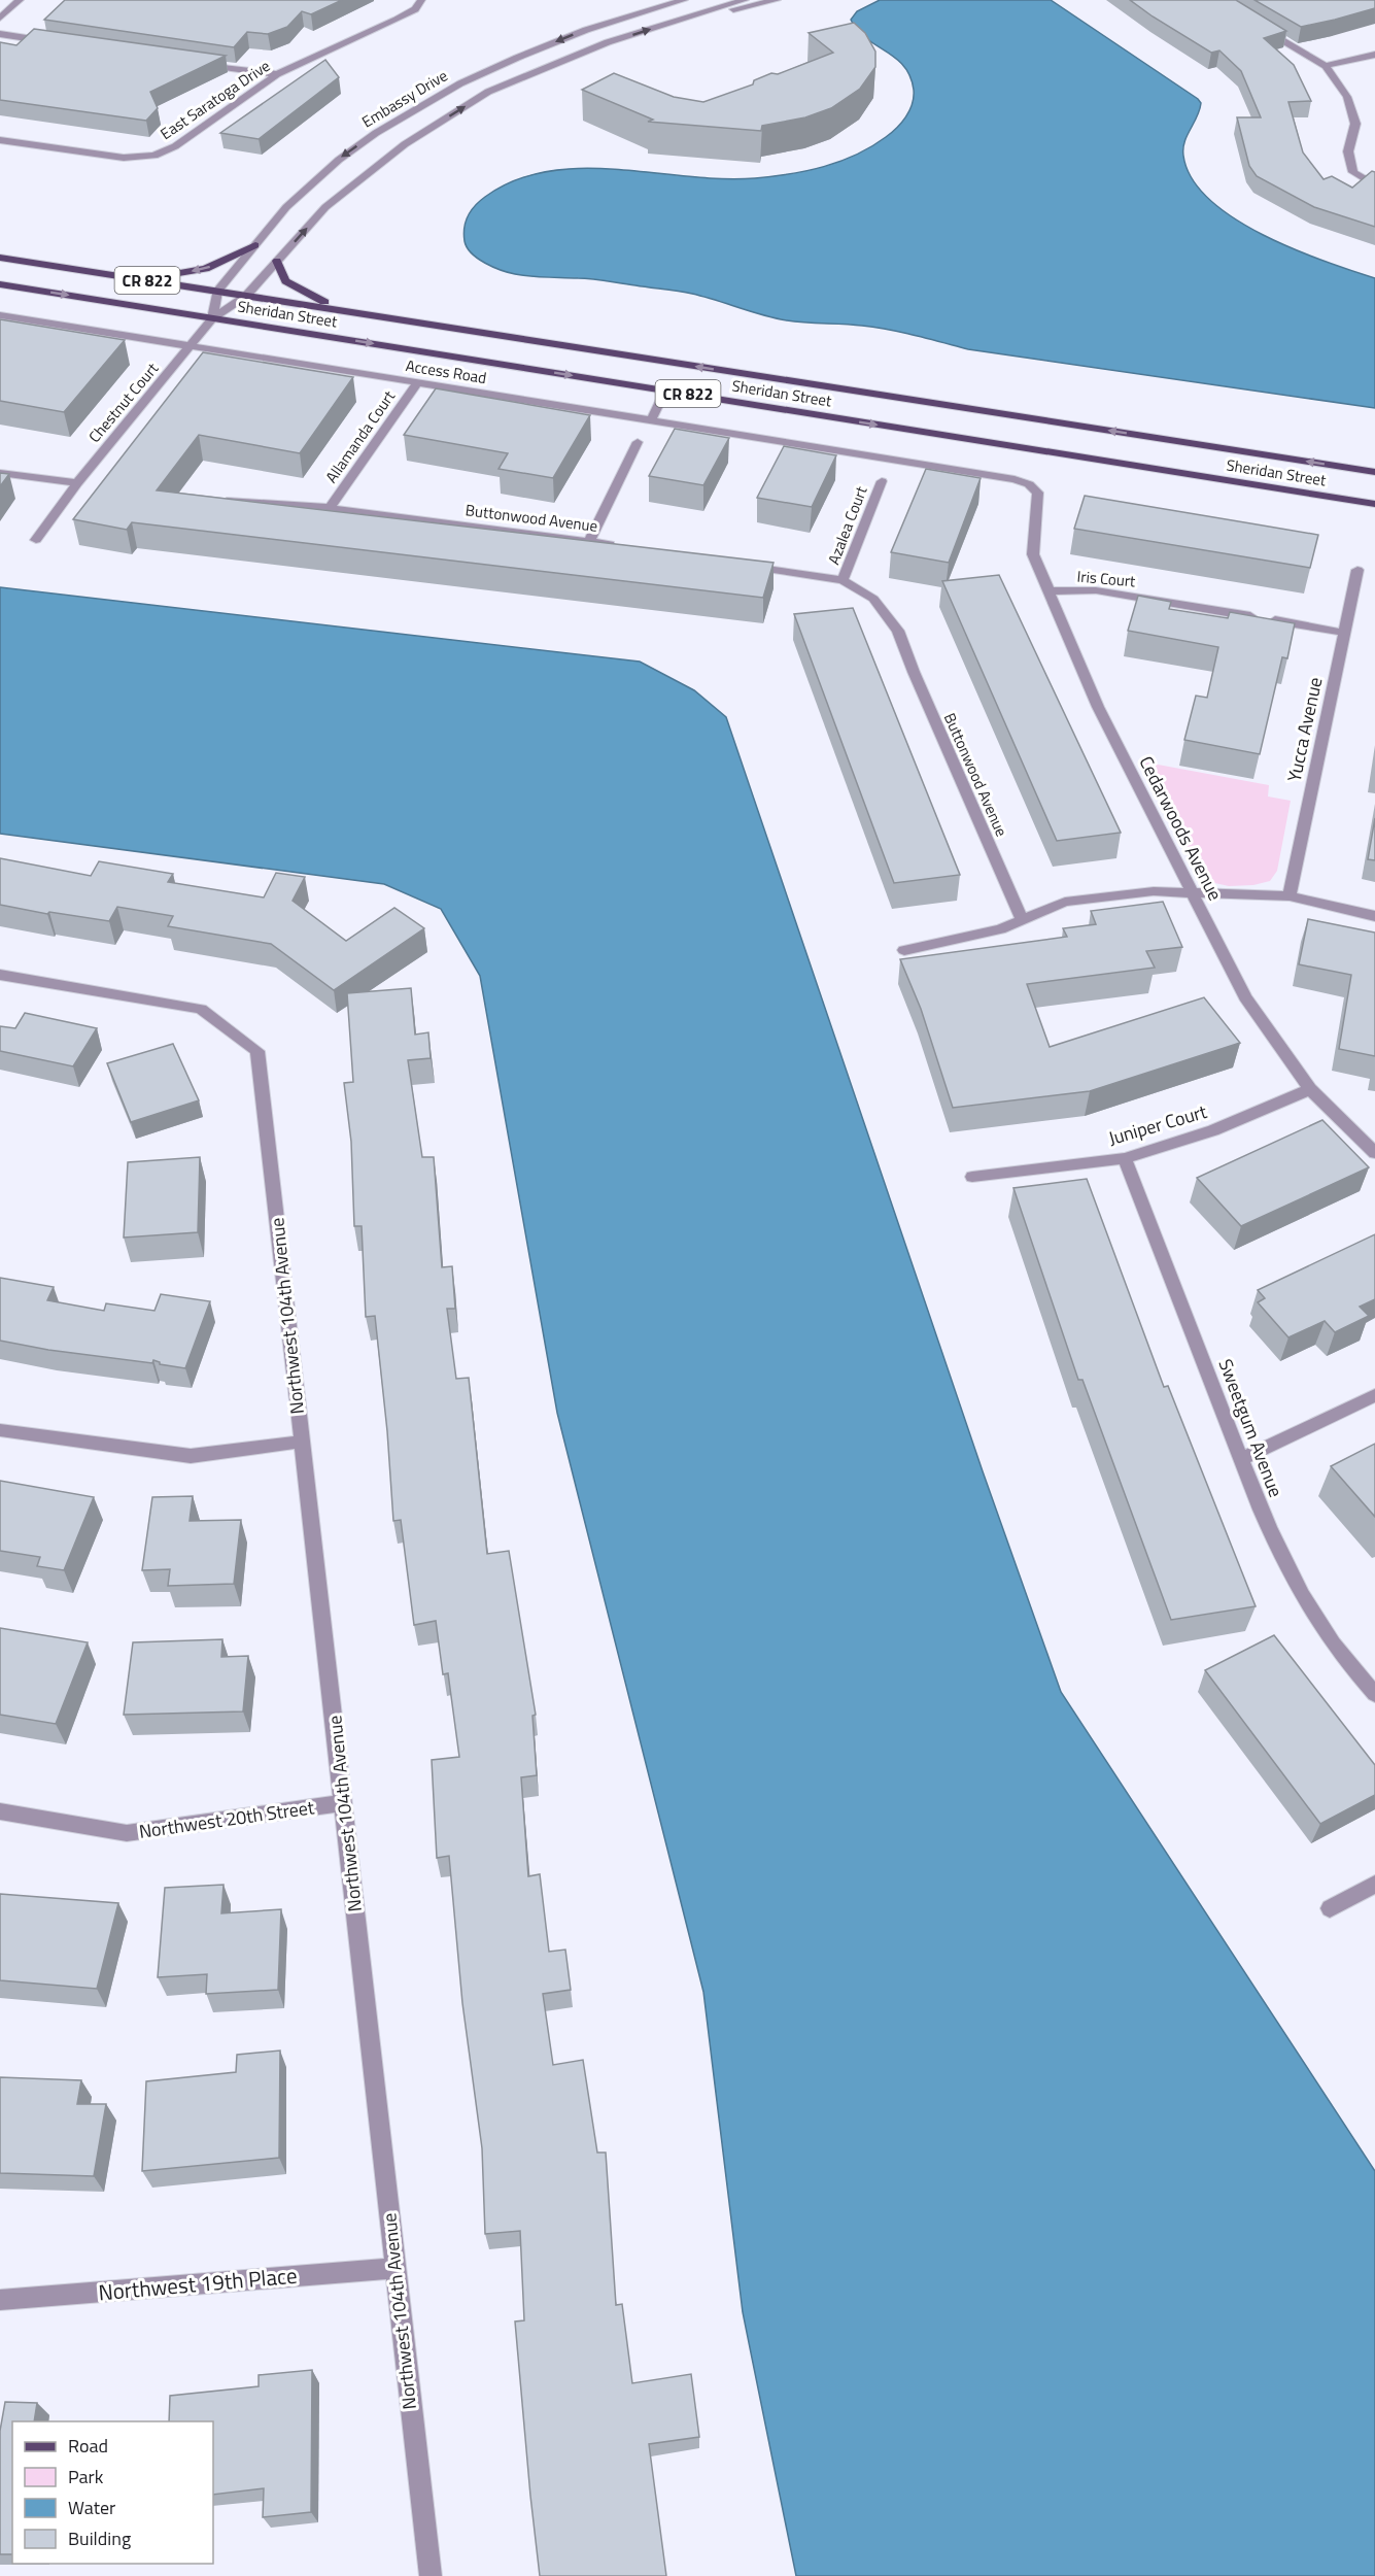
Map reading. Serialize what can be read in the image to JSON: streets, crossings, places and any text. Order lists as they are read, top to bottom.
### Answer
{
  "streets": {
    "main road": ["CR 822", "Sheridan Street"],
    "street": [
      "Embassy Drive",
      "East Saratoga Drive",
      "Access Road",
      "Chestnut Court",
      "Allamanda Court",
      "Buttonwood Avenue",
      "Azalea Court",
      "Iris Court",
      "Yucca Avenue",
      "Cedarwoods Avenue",
      "Juniper Court",
      "Northwest 104th Avenue",
      "Sweetgum Avenue",
      "Northwest 20th Street",
      "Northwest 19th Place"
    ]
  },
  "crossings": [
    ["Embassy Drive", "Sheridan Street"],
    ["Embassy Drive", "Chestnut Court"],
    ["Sheridan Street", "Chestnut Court"],
    ["Access Road", "Chestnut Court"],
    ["Access Road", "Allamanda Court"],
    ["Access Road", "Cedarwoods Avenue"],
    ["Allamanda Court", "Buttonwood Avenue"],
    ["Buttonwood Avenue", "Azalea Court"],
    ["Iris Court", "Yucca Avenue"],
    ["Iris Court", "Cedarwoods Avenue"],
    ["Cedarwoods Avenue", "Juniper Court"],
    ["Juniper Court", "Sweetgum Avenue"],
    ["Northwest 104th Avenue", "Northwest 20th Street"],
    ["Northwest 104th Avenue", "Northwest 19th Place"]
  ],
  "legend": [
    "Road",
    "Park",
    "Water",
    "Building"
  ]
}
